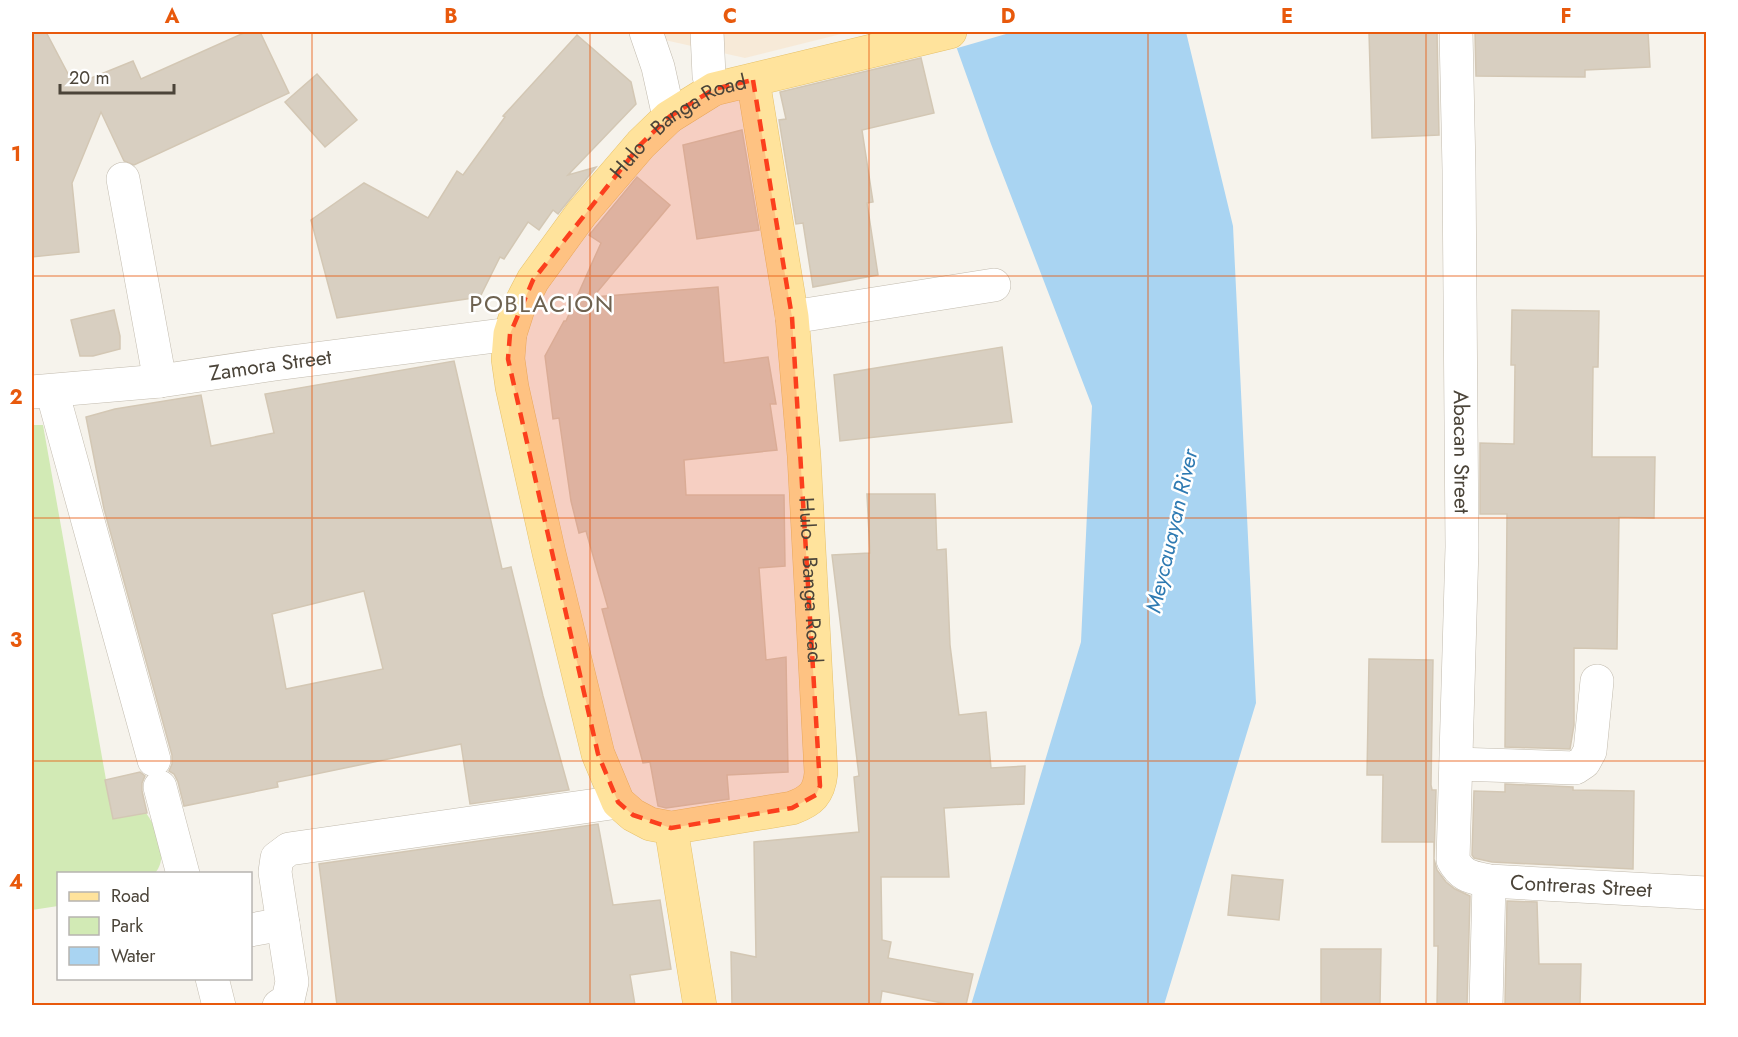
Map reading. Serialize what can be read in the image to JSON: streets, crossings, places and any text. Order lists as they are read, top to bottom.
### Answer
{
  "streets": {
    "main road": ["Hulo - Banga Road"],
    "street": ["Zamora Street", "Abacan Street", "Contreras Street"]
  },
  "crossings": [
    ["Hulo - Banga Road", "Zamora Street"],
    ["Abacan Street", "Contreras Street"]
  ],
  "districts": ["POBLACION"],
  "water": ["Meycauayan River"],
  "legend": ["Road", "Park", "Water"],
  "scale_bar": "20 m",
  "grid": {
    "columns": [
      "A",
      "B",
      "C",
      "D",
      "E",
      "F"
    ],
    "rows": [
      "1",
      "2",
      "3",
      "4"
    ]
  }
}
